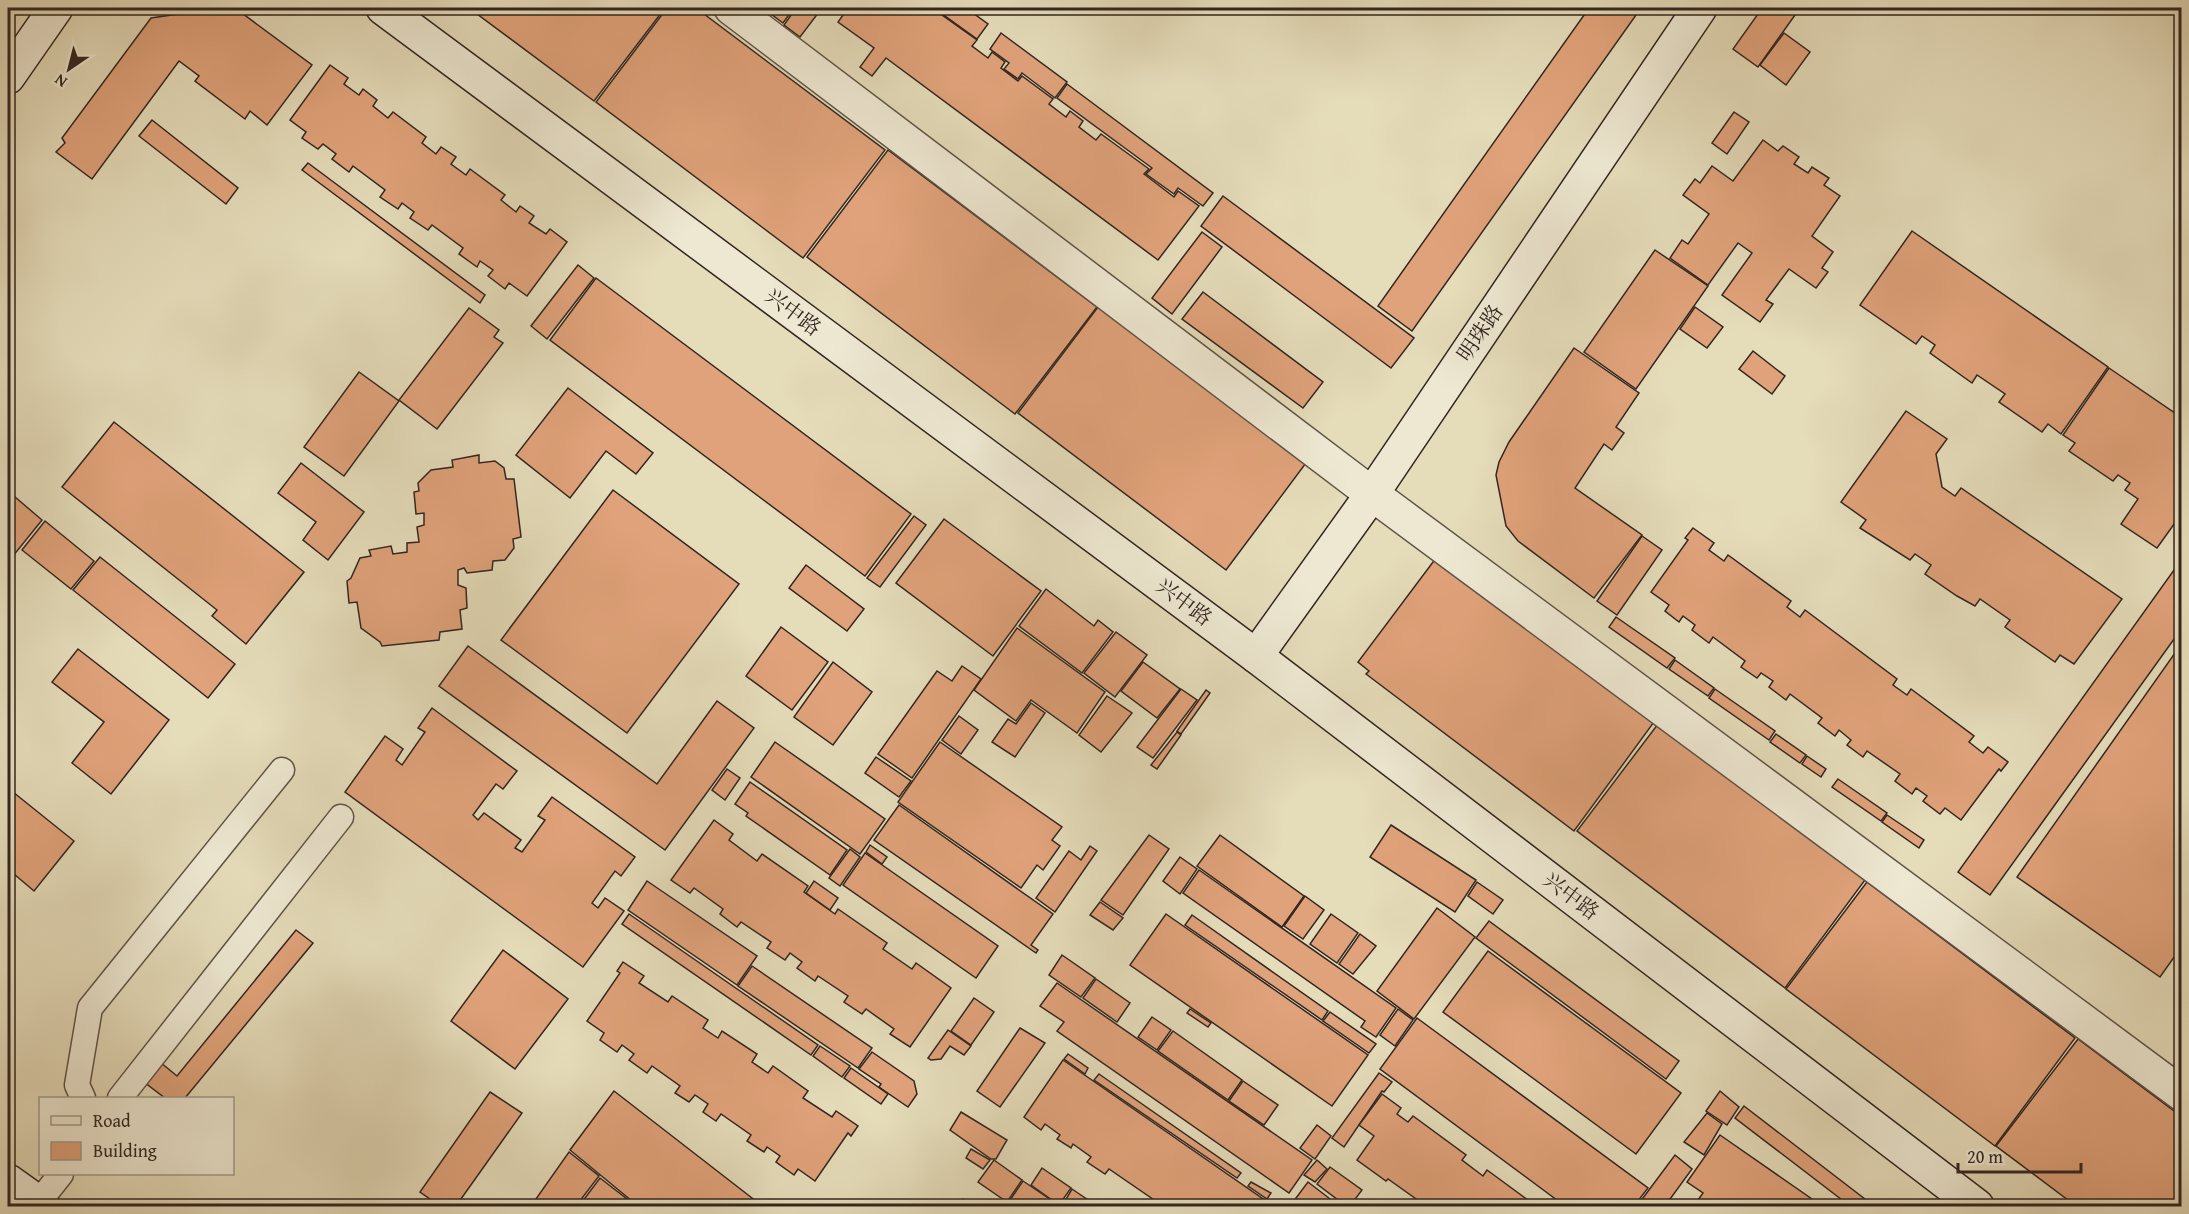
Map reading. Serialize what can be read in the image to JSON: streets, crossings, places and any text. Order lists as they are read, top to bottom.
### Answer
{
  "streets": {
    "street": ["兴中路", "明珠路"]
  },
  "crossings": [
    ["兴中路", "明珠路"]
  ],
  "legend": ["Road", "Building"],
  "scale_bar": "20 m",
  "north": "bottom left"
}
